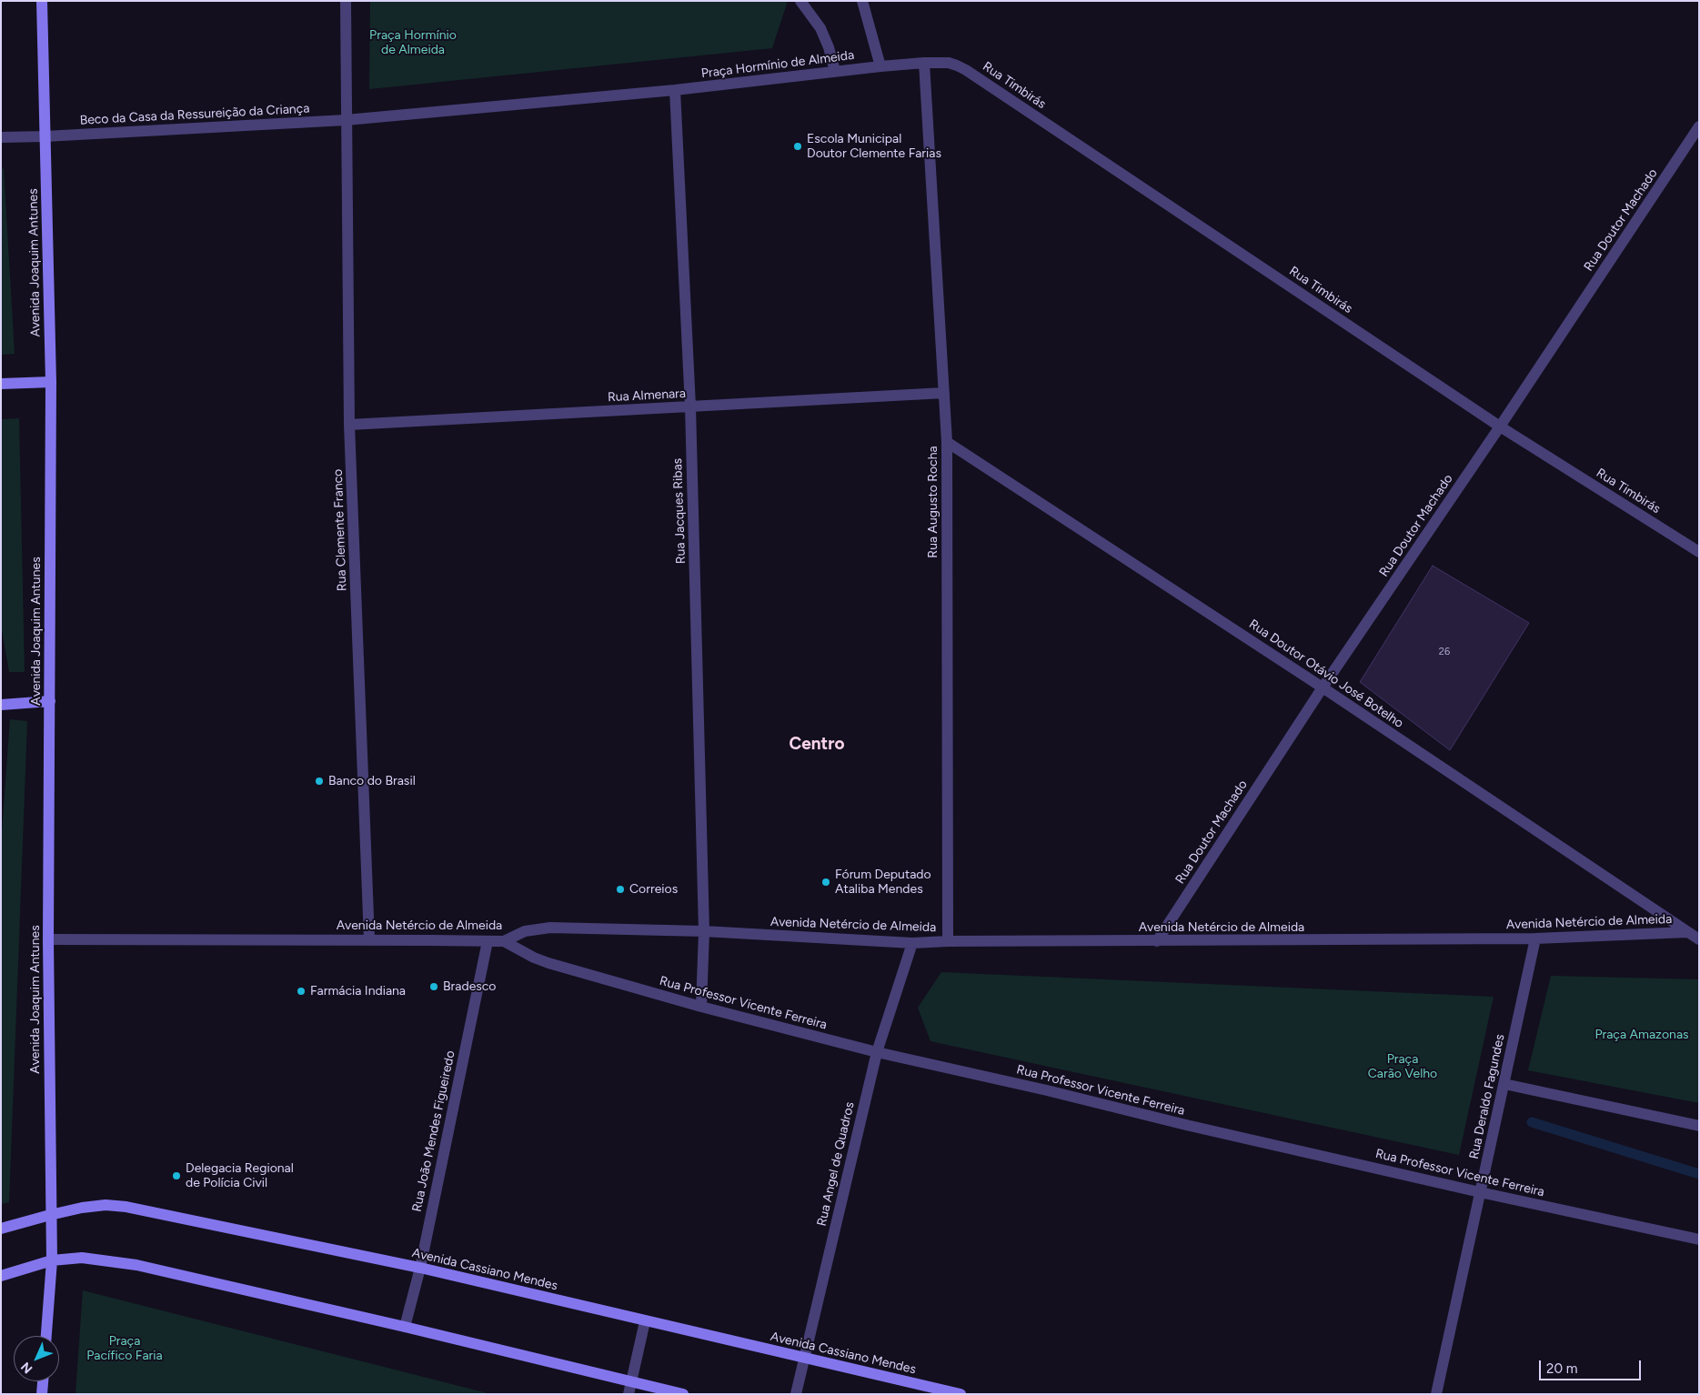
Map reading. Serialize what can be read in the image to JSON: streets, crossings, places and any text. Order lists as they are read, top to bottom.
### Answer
{
  "streets": {
    "main road": ["Avenida Joaquim Antunes", "Avenida Cassiano Mendes"],
    "street": [
      "Praça Hormínio de Almeida",
      "Rua Timbirás",
      "Beco da Casa da Ressureição da Criança",
      "Rua Doutor Machado",
      "Rua Almenara",
      "Rua Augusto Rocha",
      "Rua Jacques Ribas",
      "Rua Clemente Franco",
      "Rua Doutor Otávio José Botelho",
      "Avenida Netércio de Almeida",
      "Rua Professor Vicente Ferreira",
      "Rua Deraldo Fagundes",
      "Rua João Mendes Figueiredo",
      "Rua Angel de Quadros"
    ]
  },
  "crossings": [
    ["Praça Hormínio de Almeida", "Rua Timbirás"],
    ["Praça Hormínio de Almeida", "Beco da Casa da Ressureição da Criança"],
    ["Praça Hormínio de Almeida", "Rua Augusto Rocha"],
    ["Praça Hormínio de Almeida", "Rua Jacques Ribas"],
    ["Praça Hormínio de Almeida", "Rua Clemente Franco"],
    ["Rua Timbirás", "Rua Doutor Machado"],
    ["Rua Timbirás", "Rua Augusto Rocha"],
    ["Beco da Casa da Ressureição da Criança", "Avenida Joaquim Antunes"],
    ["Beco da Casa da Ressureição da Criança", "Rua Clemente Franco"],
    ["Rua Doutor Machado", "Rua Doutor Otávio José Botelho"],
    ["Rua Doutor Machado", "Avenida Netércio de Almeida"],
    ["Avenida Joaquim Antunes", "Avenida Netércio de Almeida"],
    ["Avenida Joaquim Antunes", "Avenida Cassiano Mendes"],
    ["Rua Almenara", "Rua Augusto Rocha"],
    ["Rua Almenara", "Rua Jacques Ribas"],
    ["Rua Almenara", "Rua Clemente Franco"],
    ["Rua Augusto Rocha", "Rua Doutor Otávio José Botelho"],
    ["Rua Augusto Rocha", "Avenida Netércio de Almeida"],
    ["Rua Jacques Ribas", "Avenida Netércio de Almeida"],
    ["Rua Jacques Ribas", "Rua Professor Vicente Ferreira"],
    ["Rua Clemente Franco", "Avenida Netércio de Almeida"],
    ["Rua Doutor Otávio José Botelho", "Avenida Netércio de Almeida"],
    ["Avenida Netércio de Almeida", "Rua Professor Vicente Ferreira"],
    ["Avenida Netércio de Almeida", "Rua Deraldo Fagundes"],
    ["Avenida Netércio de Almeida", "Rua João Mendes Figueiredo"],
    ["Avenida Netércio de Almeida", "Rua Angel de Quadros"],
    ["Rua Professor Vicente Ferreira", "Rua Deraldo Fagundes"],
    ["Rua Professor Vicente Ferreira", "Rua Angel de Quadros"],
    ["Rua João Mendes Figueiredo", "Avenida Cassiano Mendes"],
    ["Rua Angel de Quadros", "Avenida Cassiano Mendes"]
  ],
  "districts": ["Centro"],
  "parks": [
    "Praça Hormínio de Almeida",
    "Praça Amazonas",
    "Praça Carão Velho",
    "Praça Pacífico Faria"
  ],
  "places": [
    "Escola Municipal Doutor Clemente Farias",
    "Banco do Brasil",
    "Fórum Deputado Ataliba Mendes",
    "Correios",
    "Bradesco",
    "Farmácia Indiana",
    "Delegacia Regional de Polícia Civil"
  ],
  "house_numbers": ["26"],
  "scale_bar": "20 m",
  "north": "bottom left"
}
